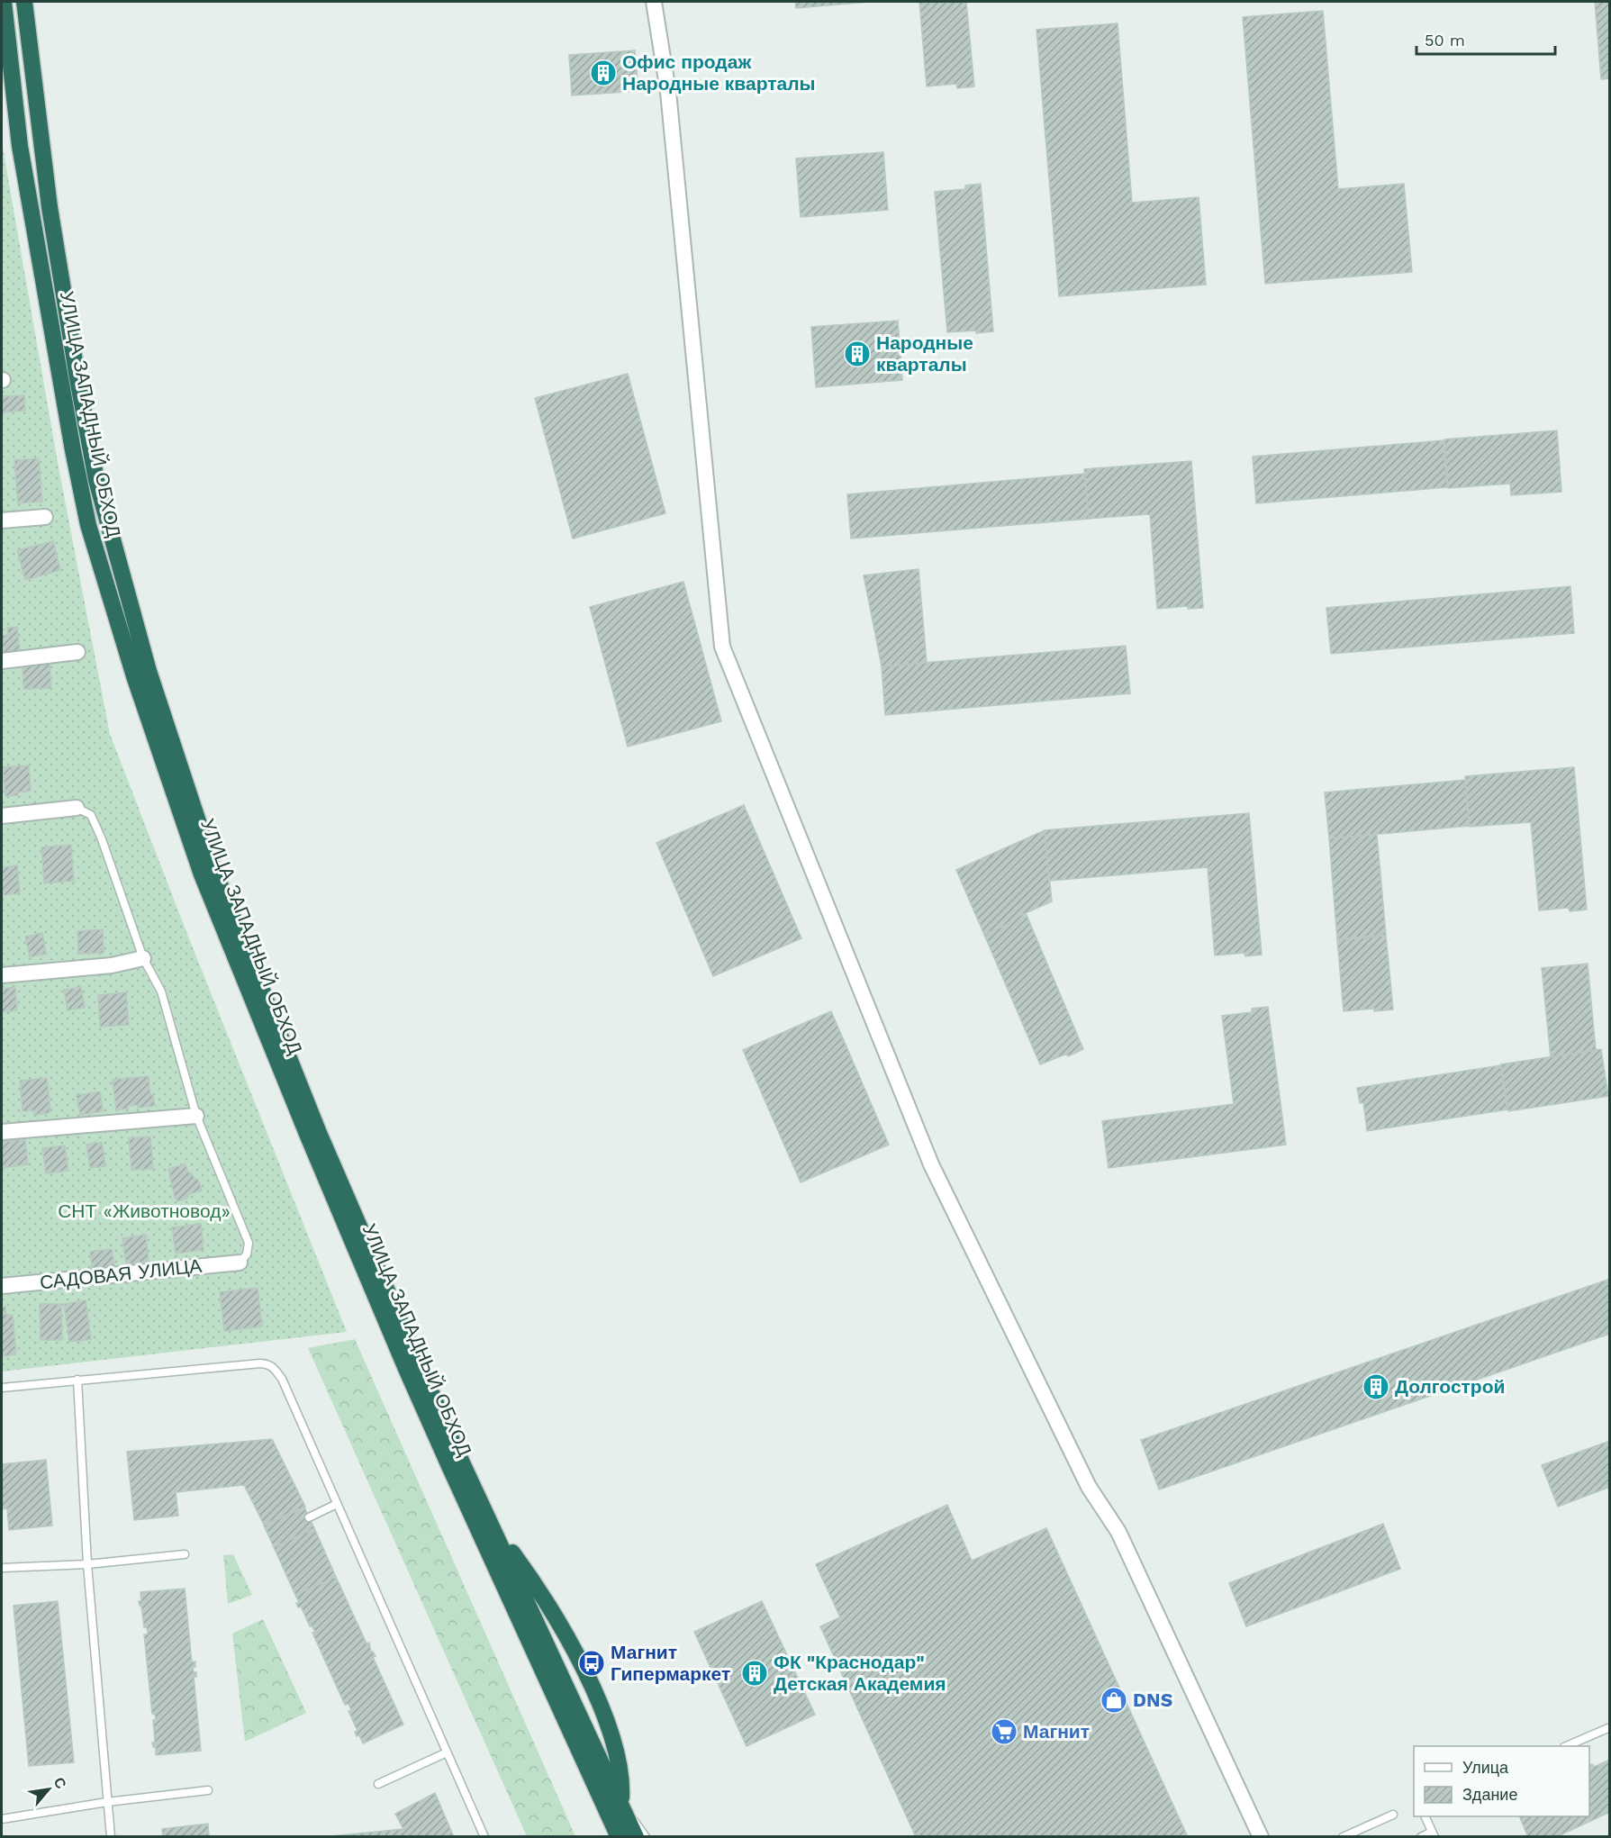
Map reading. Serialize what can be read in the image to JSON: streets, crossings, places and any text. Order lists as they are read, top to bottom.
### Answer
{
  "streets": {
    "highway": ["УЛИЦА ЗАПАДНЫЙ ОБХОД"],
    "street": ["САДОВАЯ УЛИЦА"]
  },
  "parks": ["СНТ «Животновод»"],
  "places": {
    "building": [
      "Офис продаж Народные кварталы",
      "Народные кварталы",
      "Долгострой",
      "ФК \"Краснодар\" Детская Академия"
    ],
    "bus stop": ["Магнит Гипермаркет"],
    "shop": ["DNS"],
    "supermarket": ["Магнит"]
  },
  "legend": ["Улица", "Здание"],
  "scale_bar": "50 m",
  "north": "top right"
}
